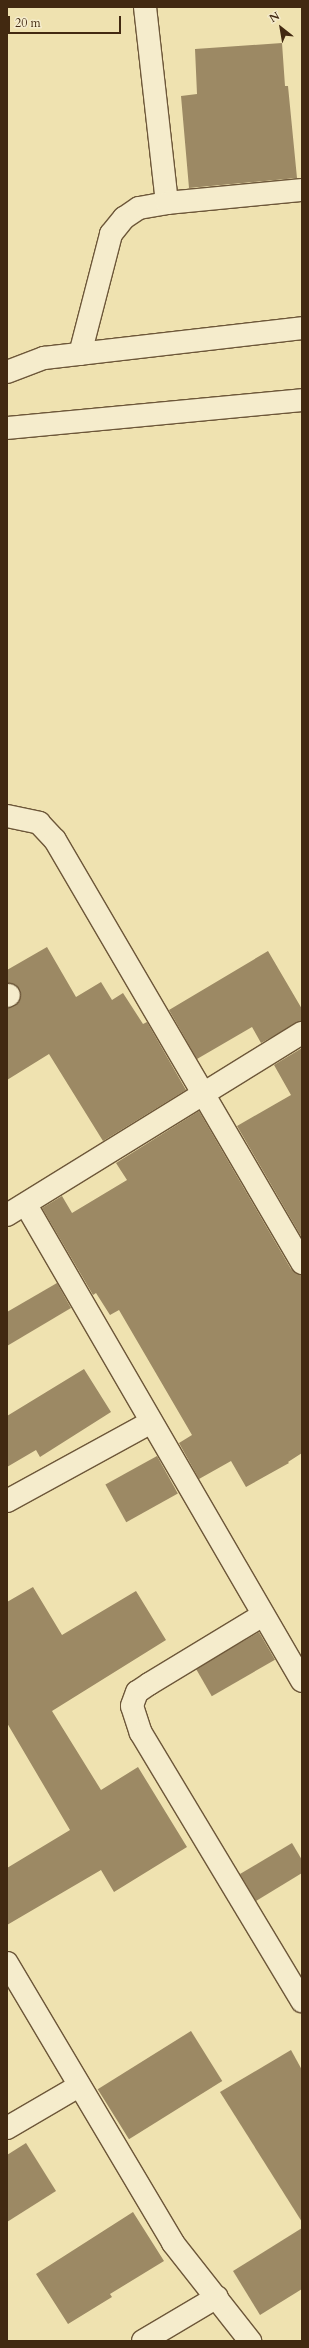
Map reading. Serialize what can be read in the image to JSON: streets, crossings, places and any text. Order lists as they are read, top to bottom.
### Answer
{
  "scale_bar": "20 m",
  "north": "top left"
}
